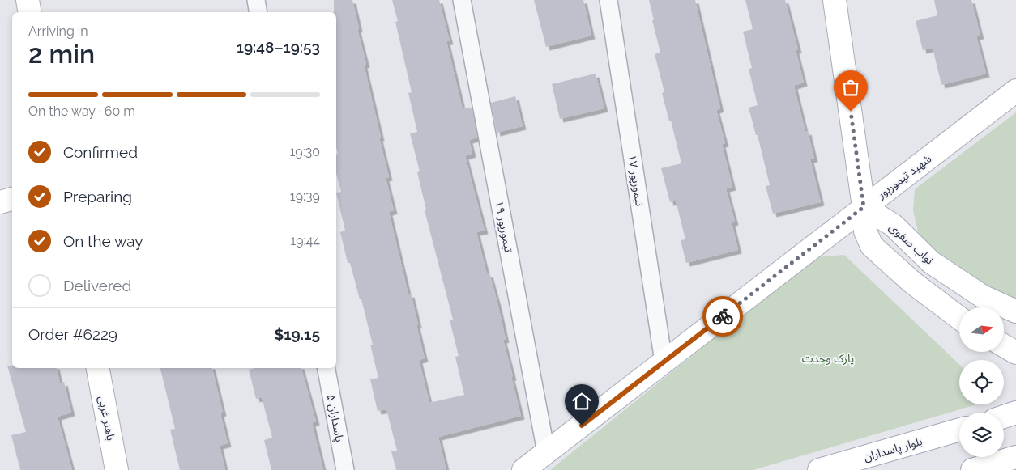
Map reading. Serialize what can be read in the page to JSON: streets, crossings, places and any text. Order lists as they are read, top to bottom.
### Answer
{
  "streets": {
    "street": [
      "شهید تیمورپور",
      "تیمورپور ۱۷",
      "تیمورپور ۱۹",
      "نواب صفوی",
      "باهنر غربی",
      "پاسداران ۵",
      "بلوار پاسداران"
    ]
  },
  "crossings": [
    ["شهید تیمورپور", "تیمورپور ۱۷"],
    ["شهید تیمورپور", "تیمورپور ۱۹"],
    ["شهید تیمورپور", "نواب صفوی"]
  ],
  "parks": ["پارک وحدت"],
  "north": "right",
  "page": {
    "heading": ["2 min", "Arriving in", "19:48–19:53"],
    "panel": ["Order #6229", "$19.15"],
    "bar": "On the way · 60 m",
    "list": [
      ["Confirmed", "19:30"],
      ["Preparing", "19:39"],
      ["On the way", "19:44"],
      "Delivered"
    ]
  }
}
